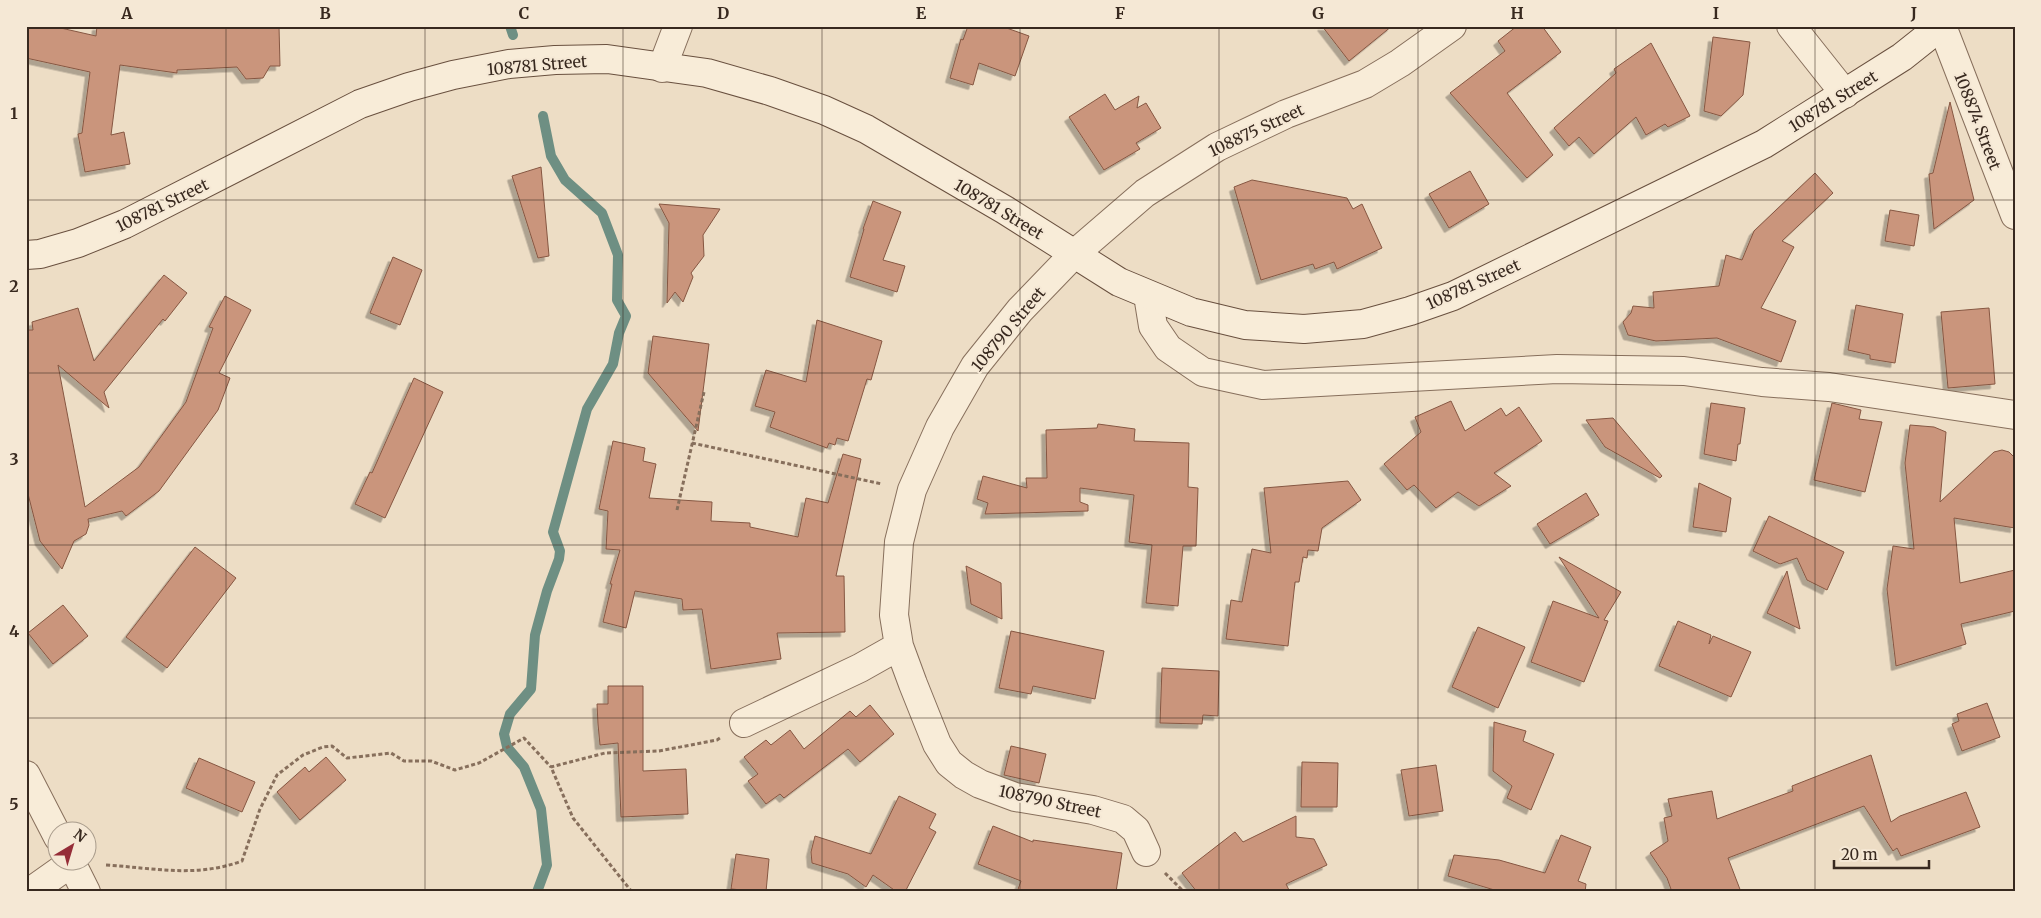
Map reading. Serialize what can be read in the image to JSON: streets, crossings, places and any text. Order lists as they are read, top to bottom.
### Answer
{
  "streets": {
    "street": [
      "108781 Street",
      "108874 Street",
      "108875 Street",
      "108790 Street"
    ]
  },
  "crossings": [
    ["108781 Street", "108874 Street"],
    ["108781 Street", "108875 Street"],
    ["108781 Street", "108790 Street"],
    ["108875 Street", "108790 Street"]
  ],
  "scale_bar": "20 m",
  "north": "top right",
  "grid": {
    "columns": [
      "A",
      "B",
      "C",
      "D",
      "E",
      "F",
      "G",
      "H",
      "I",
      "J"
    ],
    "rows": [
      "1",
      "2",
      "3",
      "4",
      "5"
    ]
  }
}
